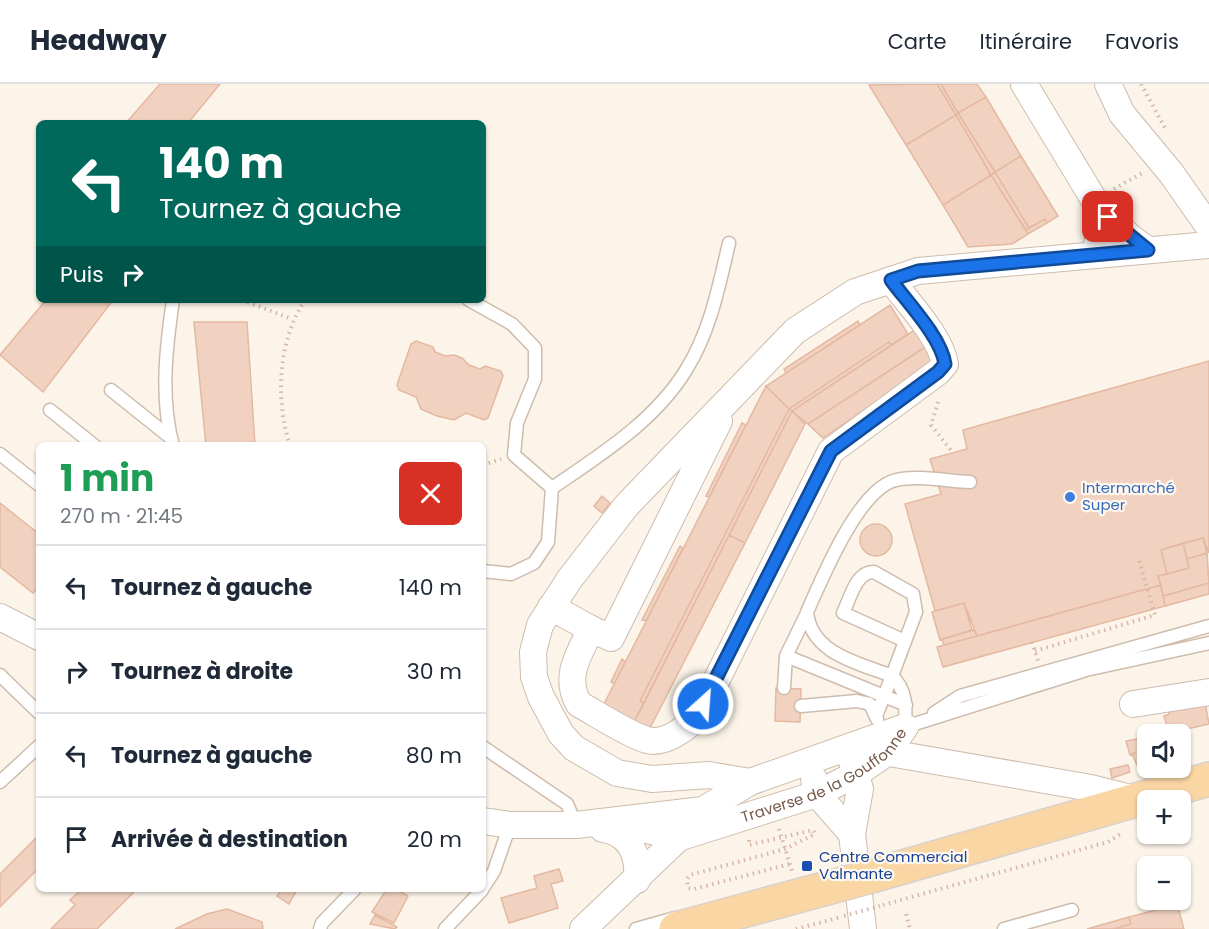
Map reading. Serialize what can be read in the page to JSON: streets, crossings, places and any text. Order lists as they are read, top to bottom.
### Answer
{
  "streets": {
    "street": ["Traverse de la Gouffonne"]
  },
  "places": {
    "other": ["Intermarché Super"],
    "transit": ["Centre Commercial Valmante"]
  },
  "page": {
    "header": "Headway",
    "nav": ["Carte", "Itinéraire", "Favoris"],
    "turn": ["140 m", "Tournez à gauche"],
    "then": "Puis",
    "heading": ["1 min", "270 m · 21:45"],
    "list": [
      {
        "name": "Tournez à gauche",
        "value": "140 m"
      },
      {
        "name": "Tournez à droite",
        "value": "30 m"
      },
      {
        "name": "Tournez à gauche",
        "value": "80 m"
      },
      {
        "name": "Arrivée à destination",
        "value": "20 m"
      }
    ],
    "map_buttons": ["+", "−"]
  }
}
